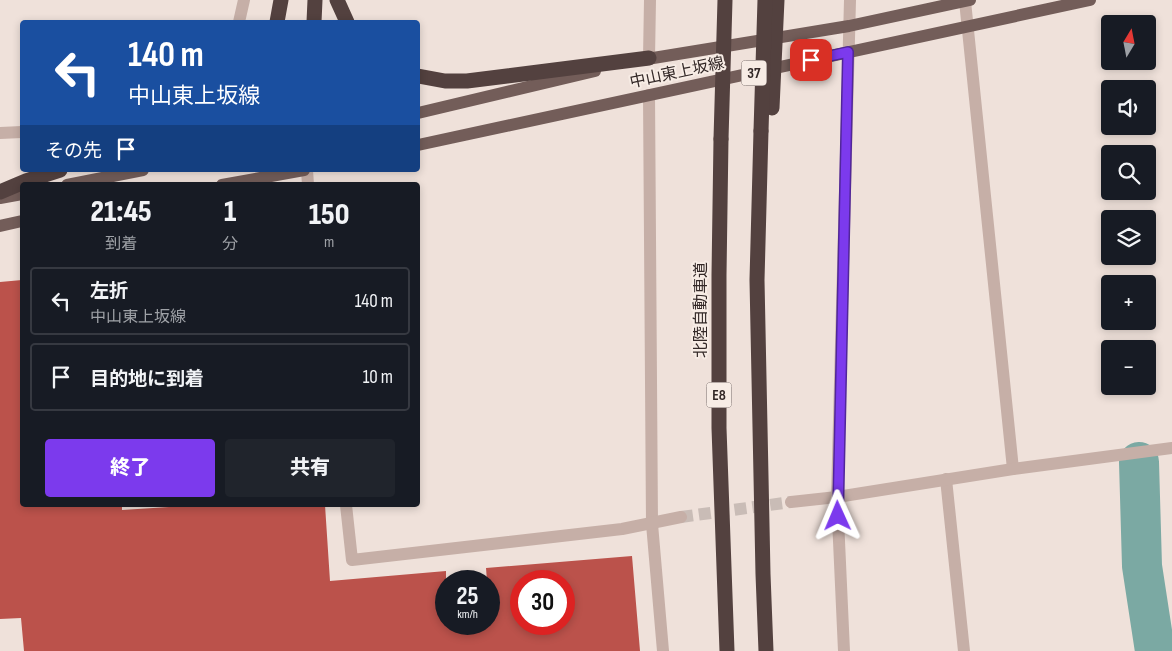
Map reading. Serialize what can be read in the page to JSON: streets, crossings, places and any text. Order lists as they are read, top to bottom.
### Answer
{
  "streets": {
    "highway": ["北陸自動車道", "E8"],
    "main road": ["中山東上坂線", "37"]
  },
  "north": "top",
  "page": {
    "map_buttons": ["+", "−"],
    "turn": ["140 m", "中山東上坂線"],
    "then": "その先",
    "eta": [
      "21:45",
      "到着",
      "1",
      "分",
      "150",
      "m"
    ],
    "list": [
      {
        "name": "左折",
        "note": "中山東上坂線",
        "value": "140 m"
      },
      {
        "name": "目的地に到着",
        "value": "10 m"
      }
    ],
    "buttons": ["終了", "共有"],
    "speed": "25 km/h",
    "limit": "30"
  }
}
